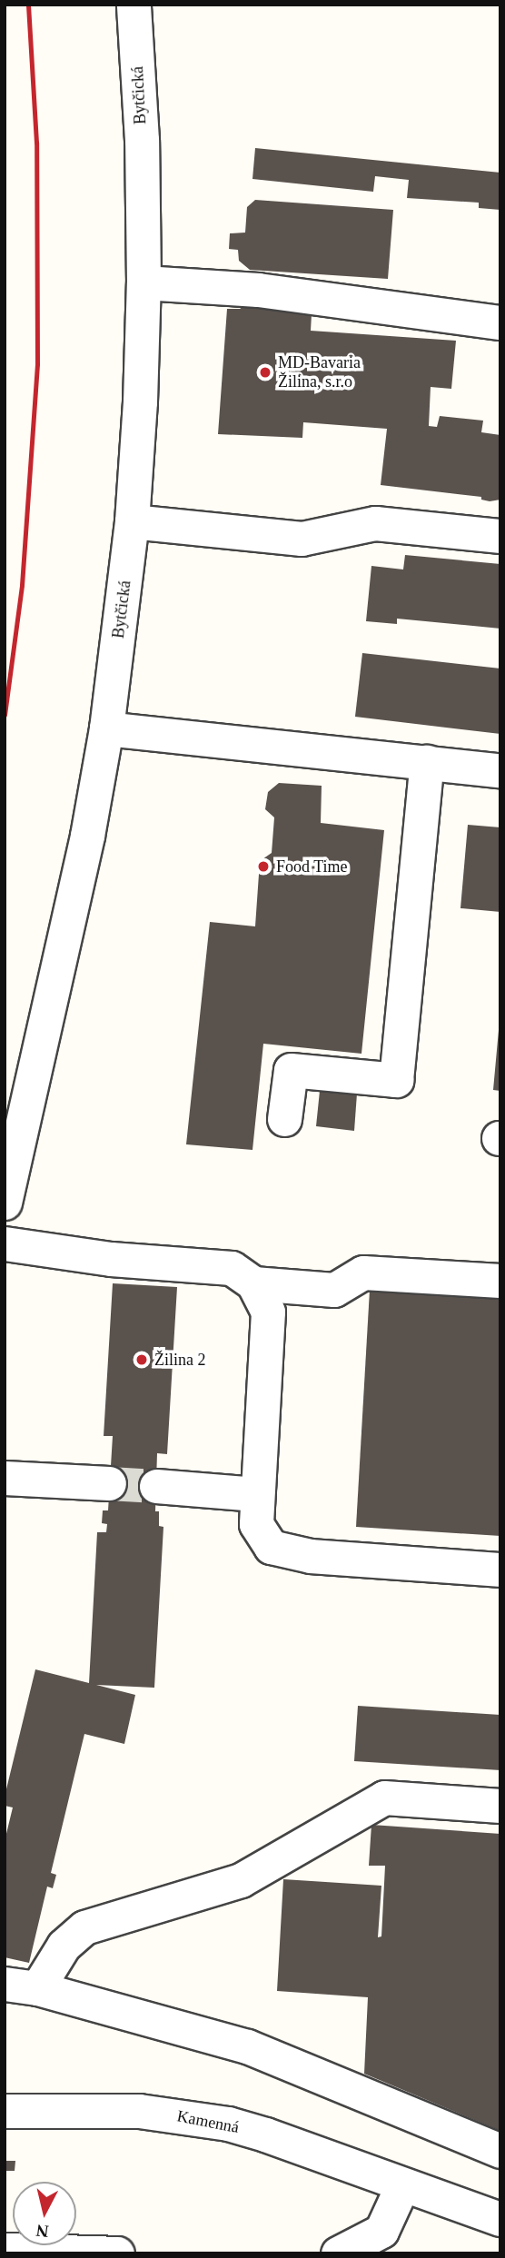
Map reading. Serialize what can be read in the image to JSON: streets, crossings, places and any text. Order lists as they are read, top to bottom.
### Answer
{
  "streets": {
    "street": ["Bytčická", "Kamenná"]
  },
  "places": ["MD-Bavaria Žilina, s.r.o", "Food Time", "Žilina 2"],
  "north": "bottom"
}
